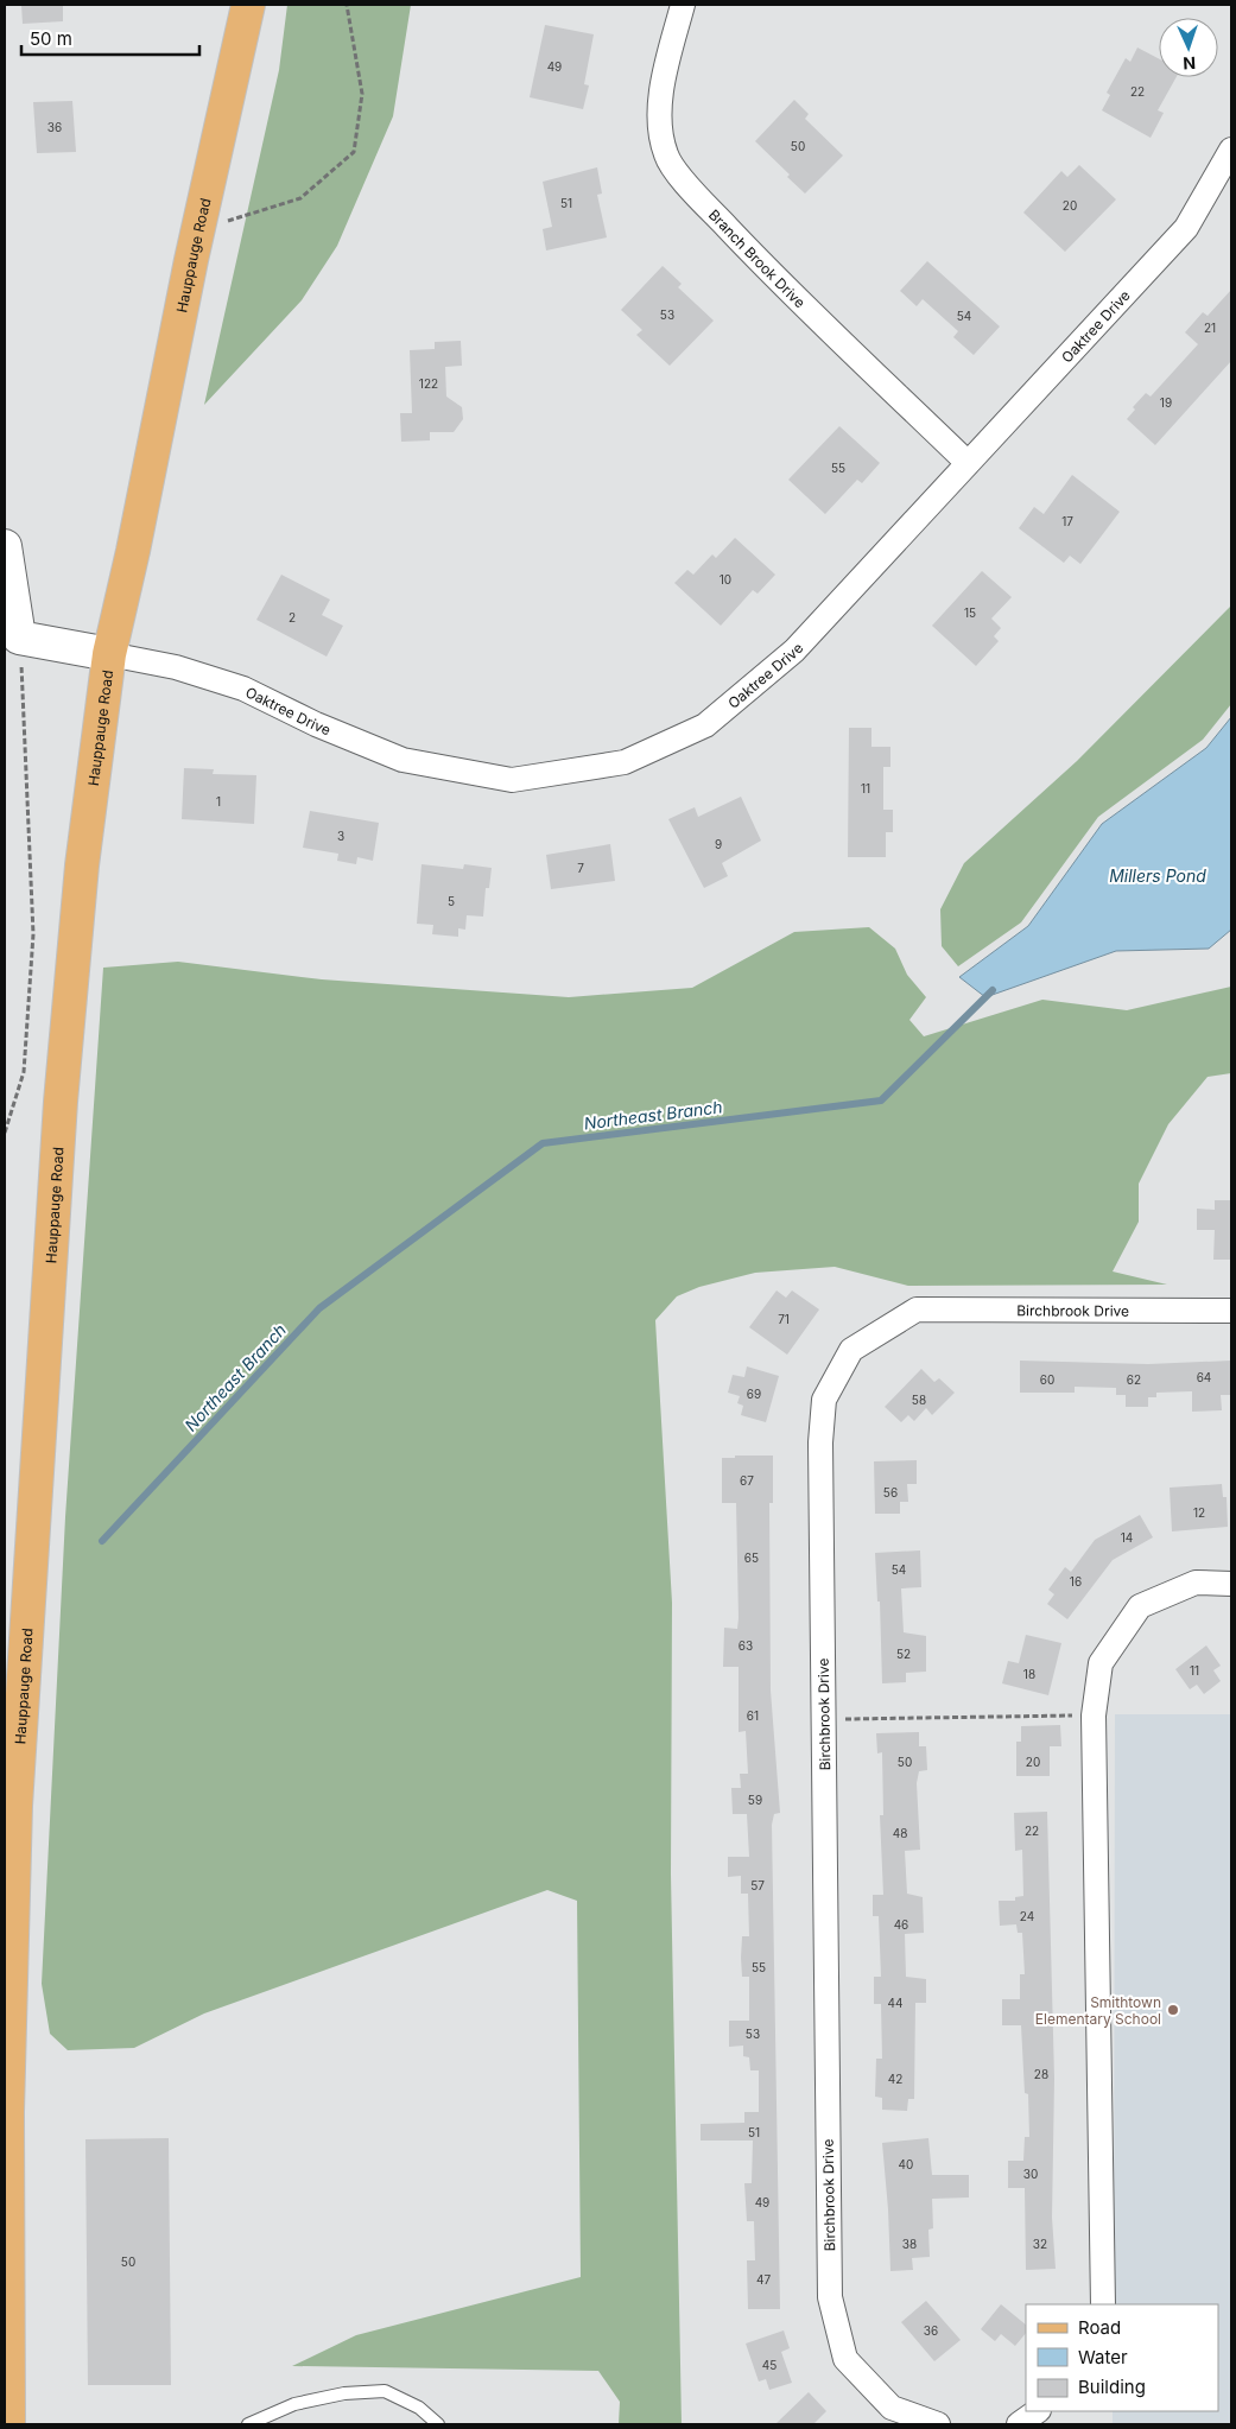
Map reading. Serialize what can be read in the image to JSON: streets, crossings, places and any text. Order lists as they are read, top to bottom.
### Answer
{
  "streets": {
    "main road": ["Hauppauge Road"],
    "street": ["Branch Brook Drive", "Oaktree Drive", "Birchbrook Drive"]
  },
  "crossings": [
    ["Hauppauge Road", "Oaktree Drive"],
    ["Branch Brook Drive", "Oaktree Drive"]
  ],
  "water": ["Millers Pond", "Northeast Branch"],
  "places": ["Smithtown Elementary School"],
  "house_numbers": [
    "49",
    "22",
    "36",
    "50",
    "51",
    "20",
    "53",
    "54",
    "21",
    "122",
    "19",
    "55",
    "17",
    "10",
    "15",
    "2",
    "11",
    "1",
    "3",
    "9",
    "7",
    "5",
    "71",
    "64",
    "60",
    "62",
    "69",
    "58",
    "67",
    "56",
    "12",
    "14",
    "65",
    "54",
    "16",
    "63",
    "52",
    "11",
    "18",
    "61",
    "50",
    "20",
    "59",
    "22",
    "48",
    "57",
    "24",
    "46",
    "55",
    "44",
    "53",
    "28",
    "42",
    "51",
    "40",
    "30",
    "49",
    "38",
    "32",
    "50",
    "47",
    "36",
    "45"
  ],
  "legend": ["Road", "Water", "Building"],
  "scale_bar": "50 m",
  "north": "bottom"
}
